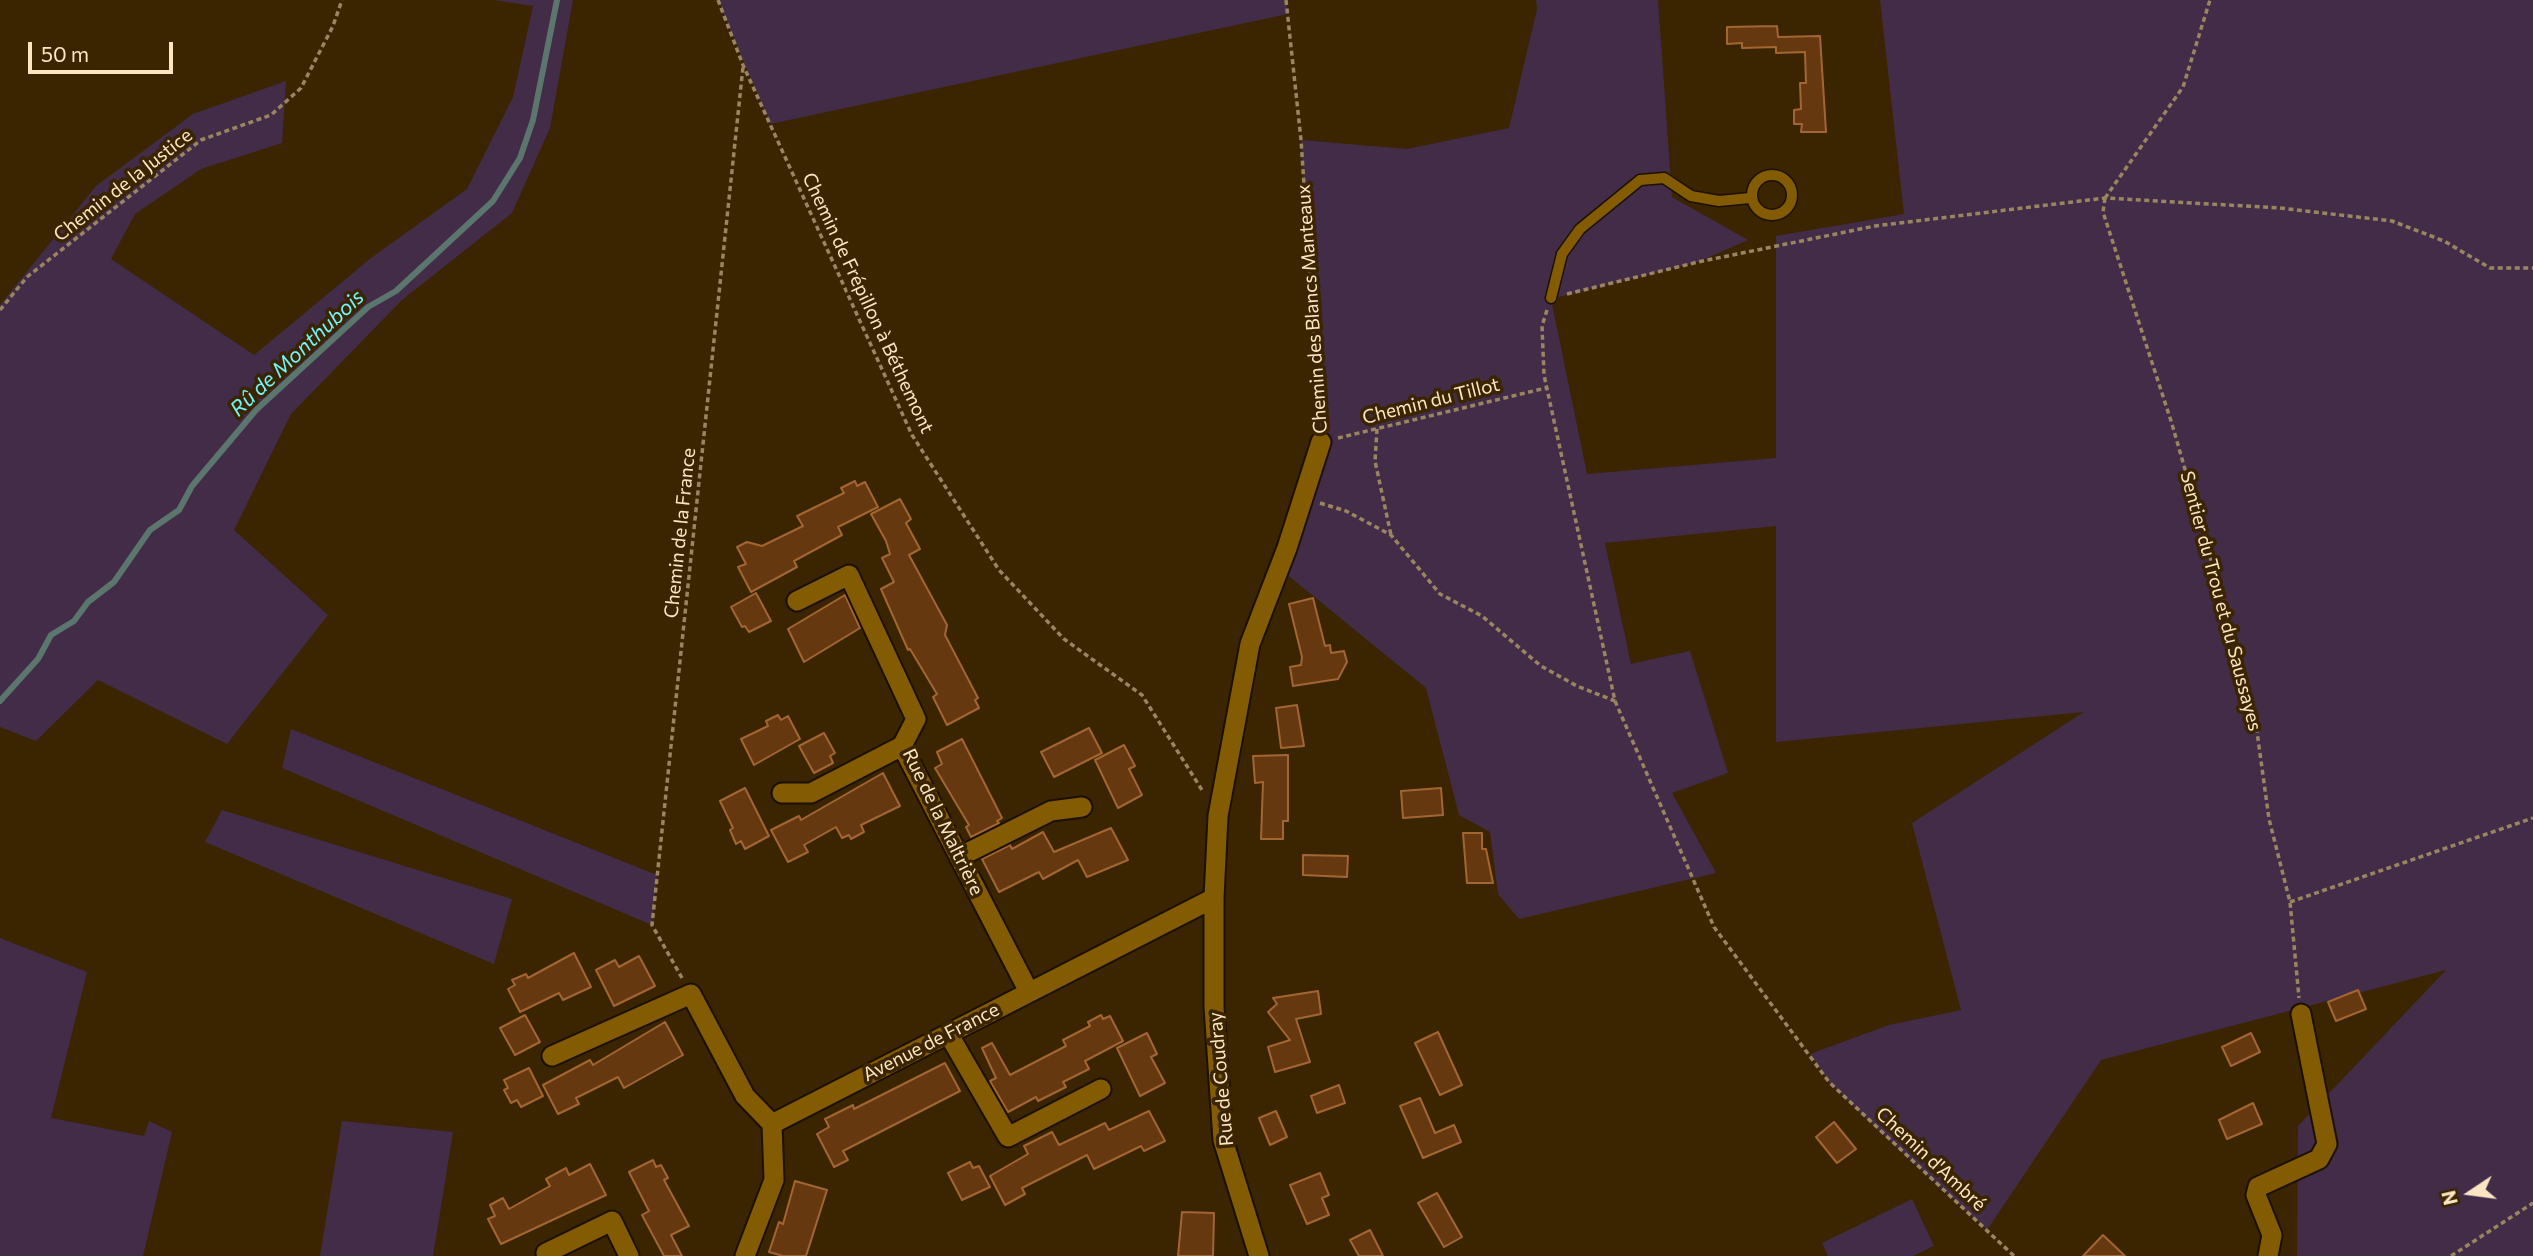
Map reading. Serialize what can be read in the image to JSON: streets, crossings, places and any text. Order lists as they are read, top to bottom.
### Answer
{
  "streets": {
    "street": [
      "Chemin des Blancs Manteaux",
      "Rue de la Maltrière",
      "Avenue de France",
      "Rue de Coudray"
    ],
    "path": [
      "Chemin de la Justice",
      "Chemin de Frépillon à Béthemont",
      "Chemin du Tillot",
      "Chemin de la France",
      "Sentier du Trou et du Saussayes",
      "Chemin d'Ambré"
    ]
  },
  "crossings": [
    ["Chemin de Frépillon à Béthemont", "Chemin des Blancs Manteaux"],
    ["Chemin de Frépillon à Béthemont", "Chemin de la France"],
    ["Chemin des Blancs Manteaux", "Chemin du Tillot"],
    ["Chemin des Blancs Manteaux", "Avenue de France"],
    ["Chemin des Blancs Manteaux", "Rue de Coudray"],
    ["Chemin du Tillot", "Chemin d'Ambré"],
    ["Rue de la Maltrière", "Avenue de France"],
    ["Avenue de France", "Rue de Coudray"]
  ],
  "water": ["Rû de Monthubois"],
  "scale_bar": "50 m",
  "north": "left"
}
